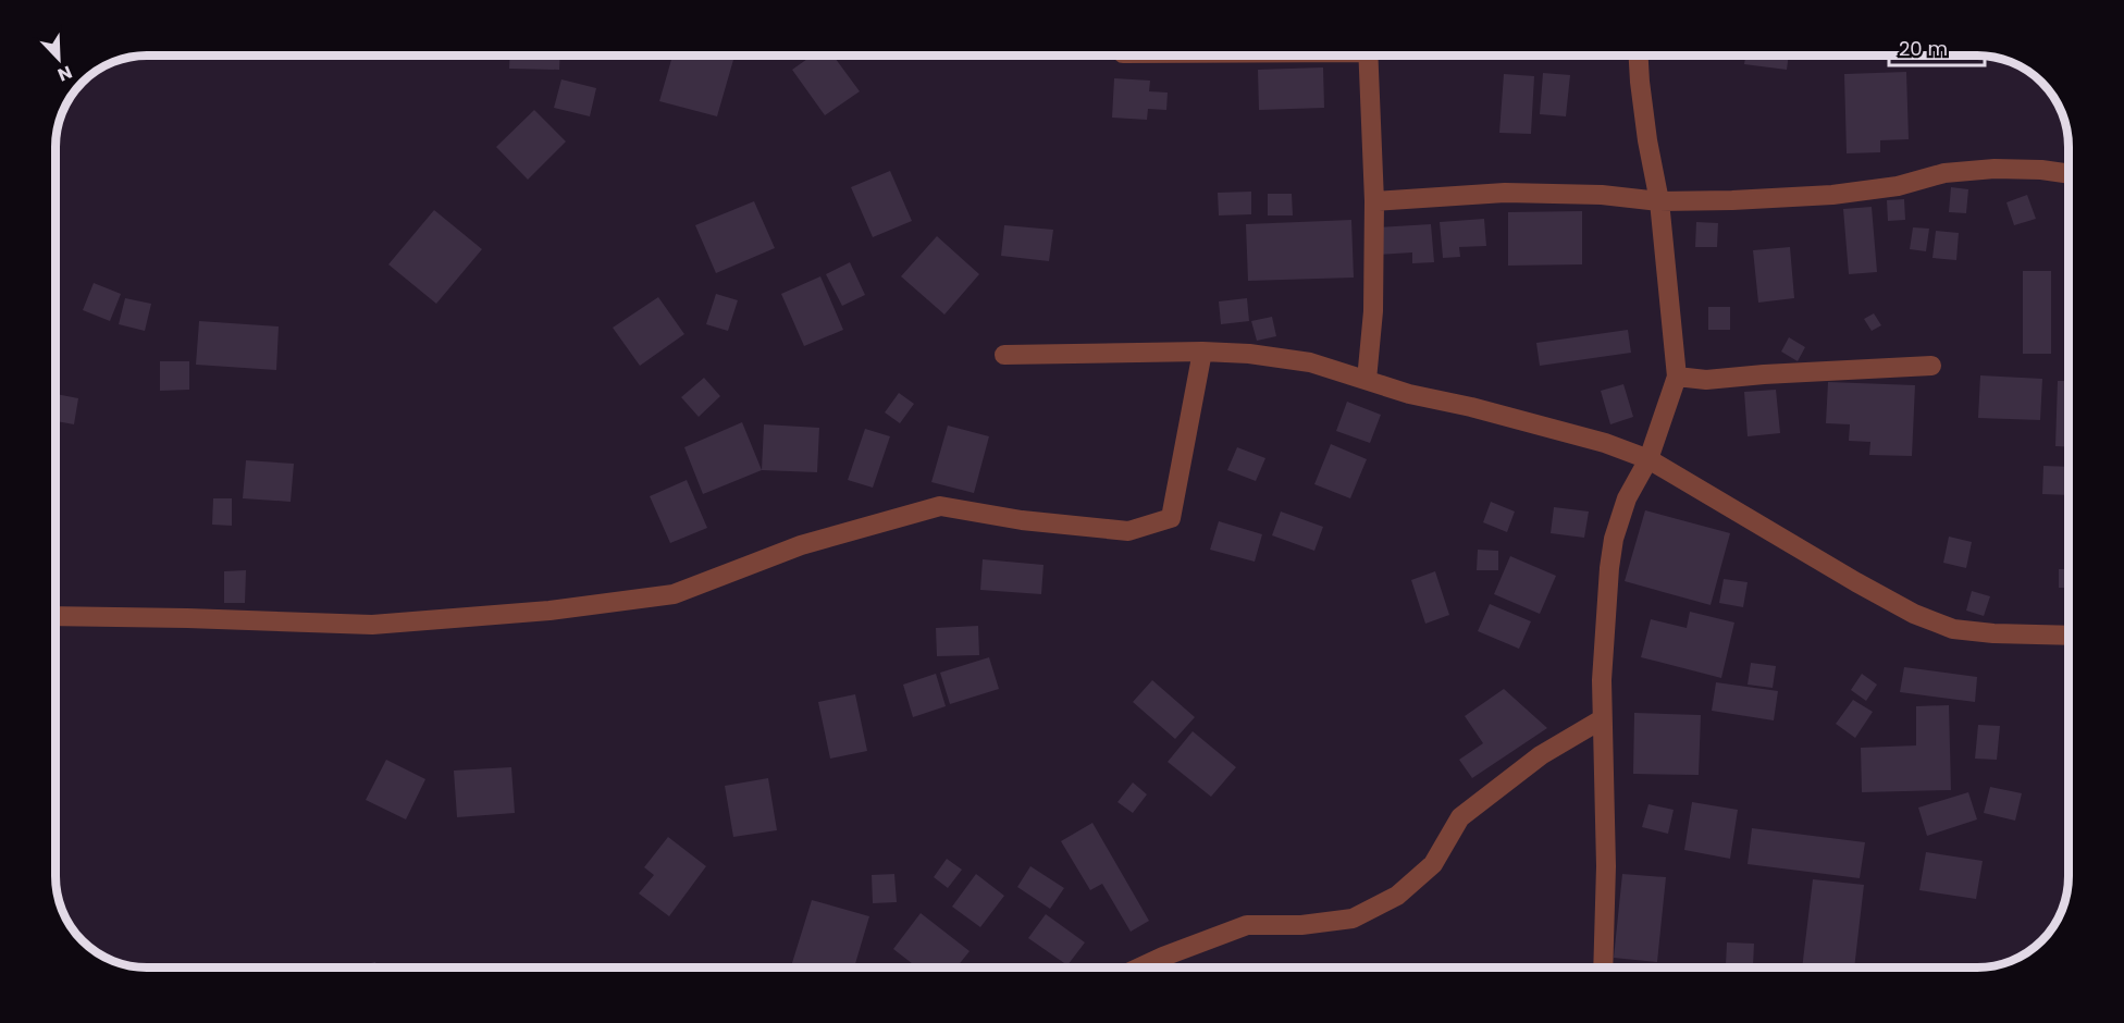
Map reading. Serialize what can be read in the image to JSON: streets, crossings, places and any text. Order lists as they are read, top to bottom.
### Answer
{
  "scale_bar": "20 m",
  "north": "bottom right"
}
